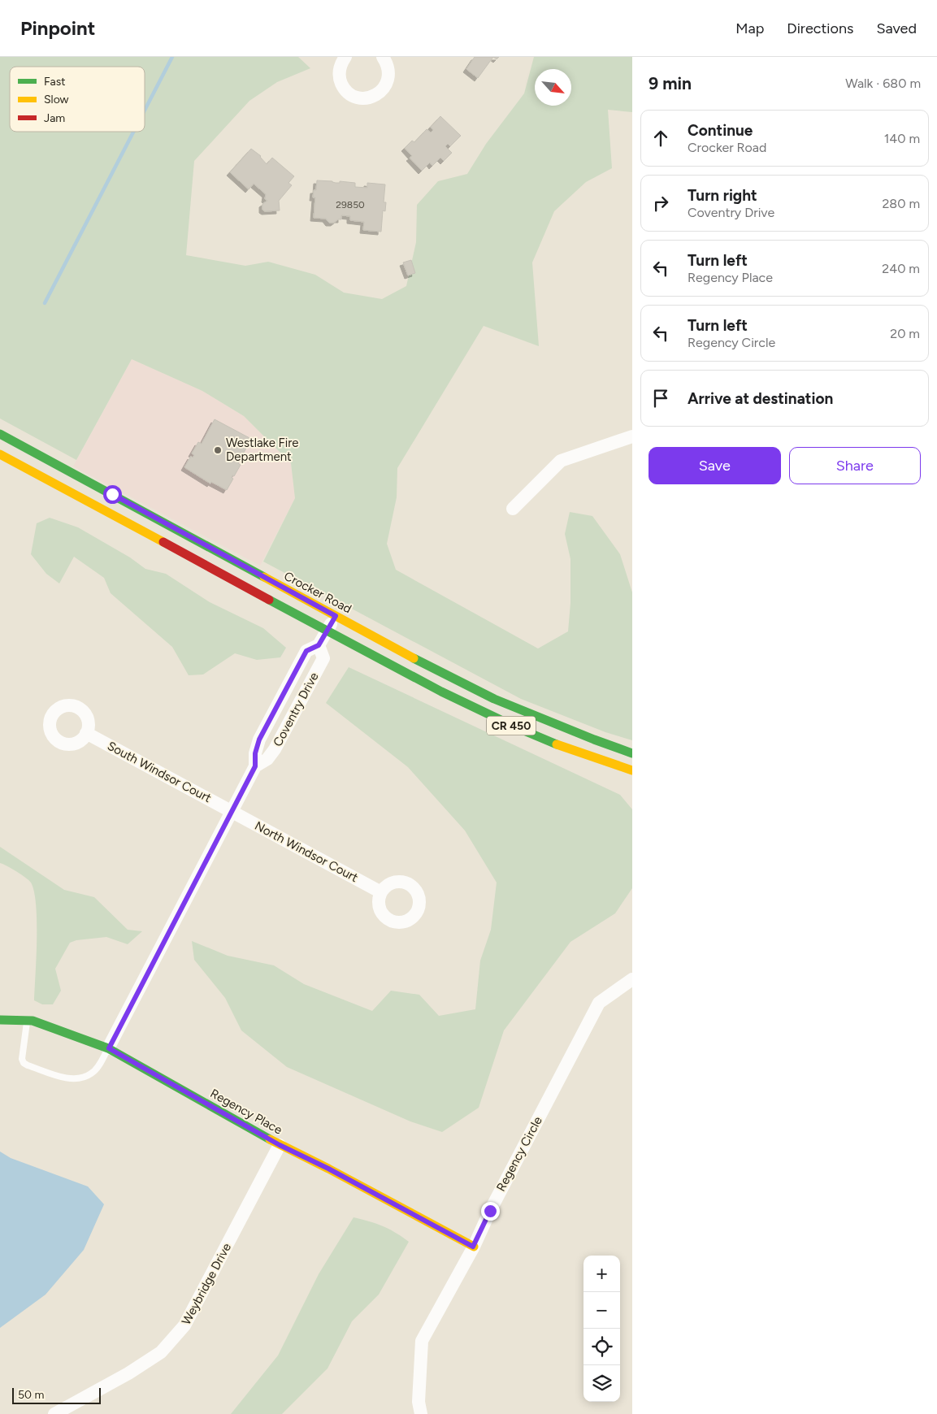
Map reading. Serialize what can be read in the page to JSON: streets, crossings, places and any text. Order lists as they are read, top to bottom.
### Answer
{
  "streets": {
    "main road": ["Crocker Road", "CR 450", "Regency Place"],
    "street": [
      "Coventry Drive",
      "South Windsor Court",
      "North Windsor Court",
      "Regency Circle",
      "Weybridge Drive"
    ]
  },
  "crossings": [
    ["Crocker Road", "Coventry Drive"],
    ["Coventry Drive", "CR 450"],
    ["Coventry Drive", "South Windsor Court"],
    ["Coventry Drive", "North Windsor Court"],
    ["Coventry Drive", "Regency Place"],
    ["South Windsor Court", "North Windsor Court"],
    ["Regency Place", "Regency Circle"],
    ["Regency Place", "Weybridge Drive"]
  ],
  "places": ["Westlake Fire Department"],
  "house_numbers": ["29850"],
  "legend": ["Fast", "Slow", "Jam"],
  "scale_bar": "50 m",
  "north": "bottom right",
  "page": {
    "header": "Pinpoint",
    "nav": ["Map", "Directions", "Saved"],
    "heading": ["9 min", "Walk · 680 m"],
    "list": [
      ["Continue", "Crocker Road", "140 m"],
      ["Turn right", "Coventry Drive", "280 m"],
      ["Turn left", "Regency Place", "240 m"],
      ["Turn left", "Regency Circle", "20 m"],
      "Arrive at destination"
    ],
    "buttons": ["Save", "Share"],
    "map_buttons": ["+", "−"],
    "scale": "50 m"
  }
}
